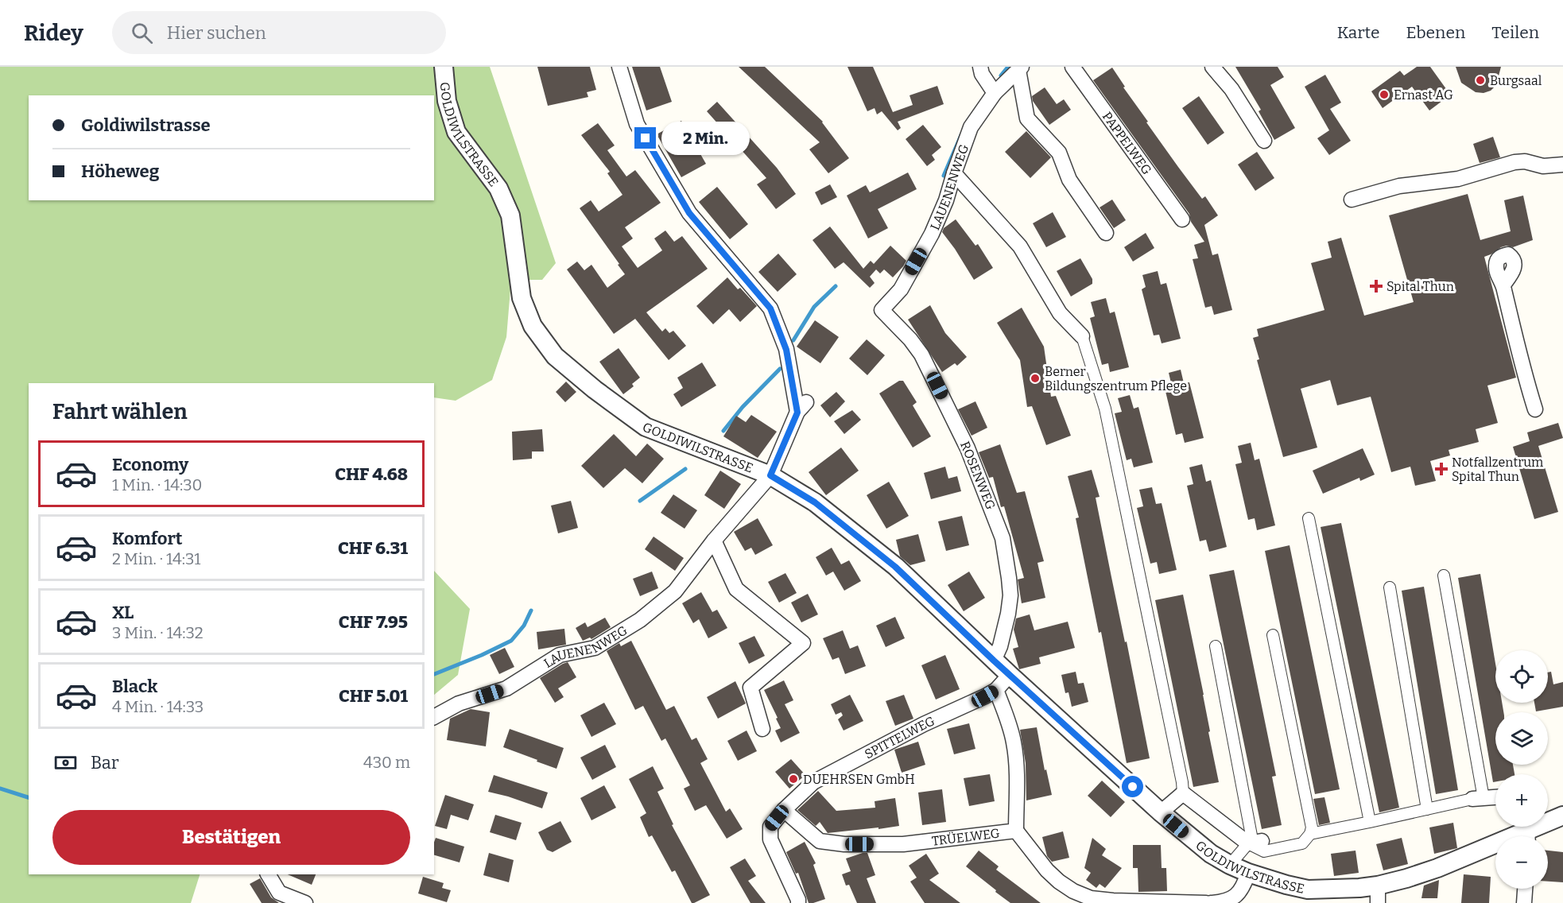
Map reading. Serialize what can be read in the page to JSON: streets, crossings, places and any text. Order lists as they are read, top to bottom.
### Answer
{
  "streets": {
    "street": [
      "GOLDIWILSTRASSE",
      "PAPPELWEG",
      "LAUENENWEG",
      "ROSENWEG",
      "SPITTELWEG",
      "TRÜELWEG"
    ]
  },
  "crossings": [
    ["GOLDIWILSTRASSE", "LAUENENWEG"],
    ["GOLDIWILSTRASSE", "ROSENWEG"],
    ["GOLDIWILSTRASSE", "SPITTELWEG"],
    ["LAUENENWEG", "ROSENWEG"],
    ["SPITTELWEG", "TRÜELWEG"]
  ],
  "places": {
    "other": [
      "Burgsaal",
      "Ernast AG",
      "Berner Bildungszentrum Pflege",
      "DUEHRSEN GmbH"
    ],
    "health": ["Spital Thun", "Notfallzentrum Spital Thun"]
  },
  "page": {
    "header": "Ridey",
    "search": "Hier suchen",
    "nav": ["Karte", "Ebenen", "Teilen"],
    "banner": ["Goldiwilstrasse", "Höheweg"],
    "bubble": "2 Min.",
    "heading": "Fahrt wählen",
    "list": [
      {
        "name": "Economy",
        "note": "1 Min. · 14:30",
        "value": "CHF 4.68"
      },
      {
        "name": "Komfort",
        "note": "2 Min. · 14:31",
        "value": "CHF 6.31"
      },
      {
        "name": "XL",
        "note": "3 Min. · 14:32",
        "value": "CHF 7.95"
      },
      {
        "name": "Black",
        "note": "4 Min. · 14:33",
        "value": "CHF 5.01"
      }
    ],
    "map_buttons": ["+", "−"],
    "pay": ["Bar", "430 m"],
    "buttons": "Bestätigen"
  }
}
